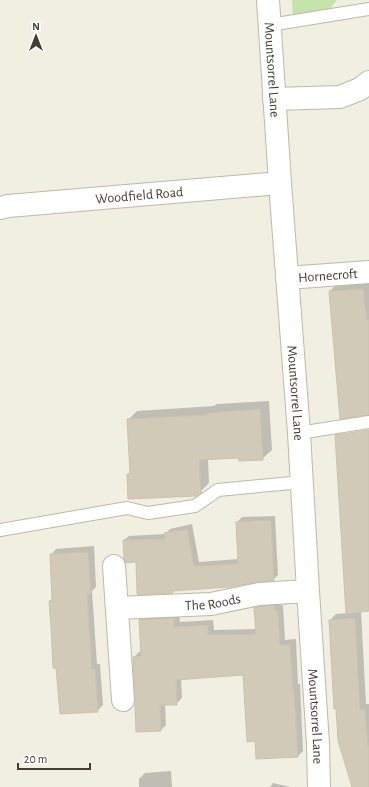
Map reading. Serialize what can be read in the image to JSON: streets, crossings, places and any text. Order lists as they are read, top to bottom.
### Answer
{
  "streets": {
    "street": [
      "Mountsorrel Lane",
      "Woodfield Road",
      "Hornecroft",
      "The Roods"
    ]
  },
  "crossings": [
    ["Mountsorrel Lane", "Woodfield Road"],
    ["Mountsorrel Lane", "Hornecroft"],
    ["Mountsorrel Lane", "The Roods"]
  ],
  "scale_bar": "20 m",
  "north": "top"
}
